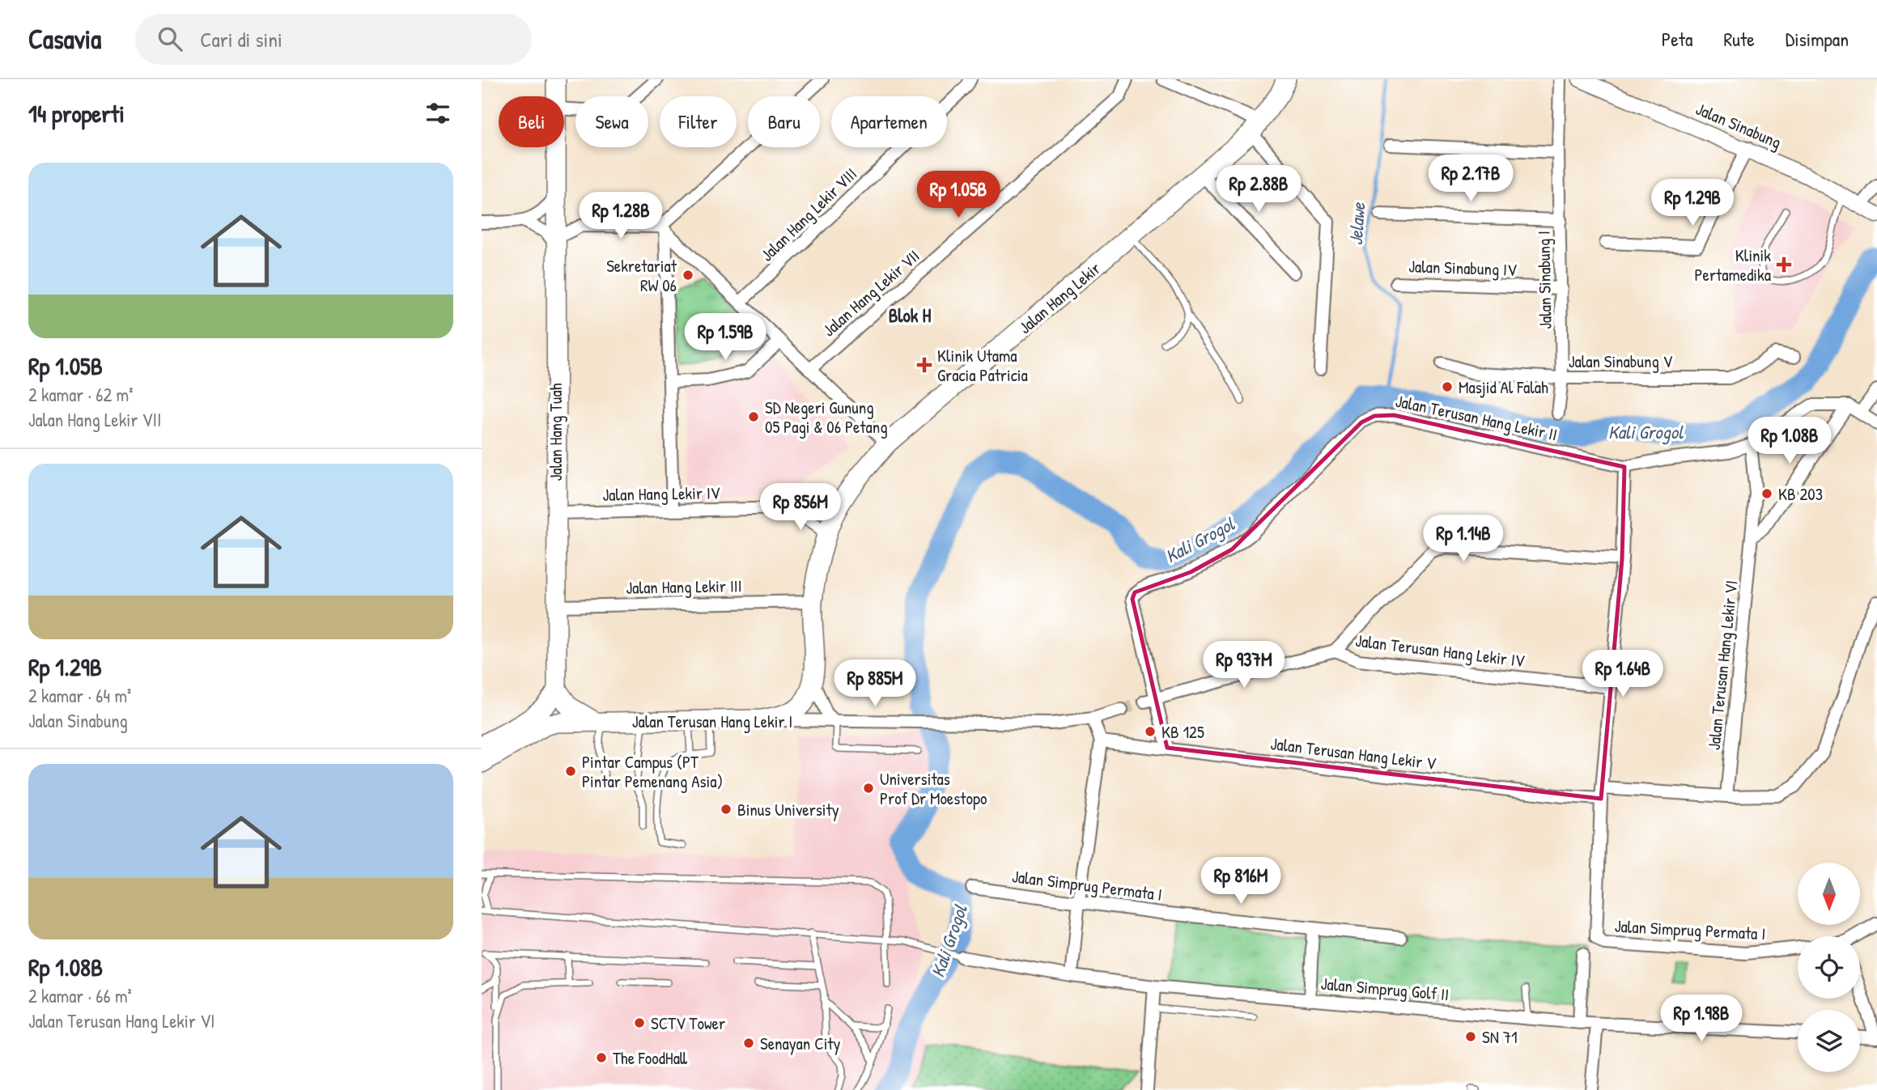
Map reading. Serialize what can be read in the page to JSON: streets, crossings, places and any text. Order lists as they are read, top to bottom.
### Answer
{
  "streets": {
    "main road": ["Jalan Hang Lekir", "Jalan Hang Tuah", "Jalan Terusan Hang Lekir I"],
    "street": [
      "Jalan Sinabung",
      "Jalan Hang Lekir VIII",
      "Jalan Sinabung IV",
      "Jalan Sinabung I",
      "Jalan Hang Lekir VII",
      "Jalan Sinabung V",
      "Jalan Terusan Hang Lekir II",
      "Jalan Hang Lekir IV",
      "Jalan Hang Lekir III",
      "Jalan Terusan Hang Lekir IV",
      "Jalan Terusan Hang Lekir VI",
      "Jalan Terusan Hang Lekir V",
      "Jalan Simprug Permata I",
      "Jalan Simprug Golf II"
    ]
  },
  "crossings": [
    ["Jalan Sinabung IV", "Jalan Sinabung I"],
    ["Jalan Sinabung I", "Jalan Sinabung V"],
    ["Jalan Hang Lekir", "Jalan Hang Lekir IV"],
    ["Jalan Hang Lekir", "Jalan Hang Lekir III"],
    ["Jalan Hang Lekir", "Jalan Terusan Hang Lekir I"],
    ["Jalan Terusan Hang Lekir II", "Jalan Terusan Hang Lekir VI"],
    ["Jalan Terusan Hang Lekir II", "Jalan Terusan Hang Lekir V"],
    ["Jalan Hang Tuah", "Jalan Hang Lekir IV"],
    ["Jalan Hang Tuah", "Jalan Hang Lekir III"],
    ["Jalan Terusan Hang Lekir V", "Jalan Simprug Permata I"]
  ],
  "districts": ["Blok H"],
  "water": ["Jelawe", "Kali Grogol"],
  "places": {
    "health": ["Klinik Pertamedika", "Klinik Utama Gracia Patricia"],
    "other": [
      "Sekretariat RW 06",
      "Masjid Al Falah",
      "SD Negeri Gunung 05 Pagi & 06 Petang",
      "KB 203",
      "KB 125",
      "Pintar Campus (PT Pintar Pemenang Asia)",
      "Universitas Prof Dr Moestopo",
      "Binus University",
      "SCTV Tower",
      "SN 71",
      "Senayan City",
      "The FoodHall"
    ]
  },
  "north": "bottom",
  "page": {
    "header": "Casavia",
    "search": "Cari di sini",
    "nav": ["Peta", "Rute", "Disimpan"],
    "heading": "14 properti",
    "chip": [
      "Beli",
      "Sewa",
      "Filter",
      "Baru",
      "Apartemen"
    ],
    "list": [
      {
        "name": "Rp 1.05B",
        "note": "2 kamar · 62 m² · Jalan Hang Lekir VII"
      },
      {
        "name": "Rp 1.29B",
        "note": "2 kamar · 64 m² · Jalan Sinabung"
      },
      {
        "name": "Rp 1.08B",
        "note": "2 kamar · 66 m² · Jalan Terusan Hang Lekir VI"
      }
    ],
    "price": [
      "Rp 2.17B",
      "Rp 2.88B",
      "Rp 1.05B",
      "Rp 1.29B",
      "Rp 1.28B",
      "Rp 1.59B",
      "Rp 1.08B",
      "Rp 856M",
      "Rp 1.14B",
      "Rp 937M",
      "Rp 1.64B",
      "Rp 885M",
      "Rp 816M",
      "Rp 1.98B"
    ]
  }
}
